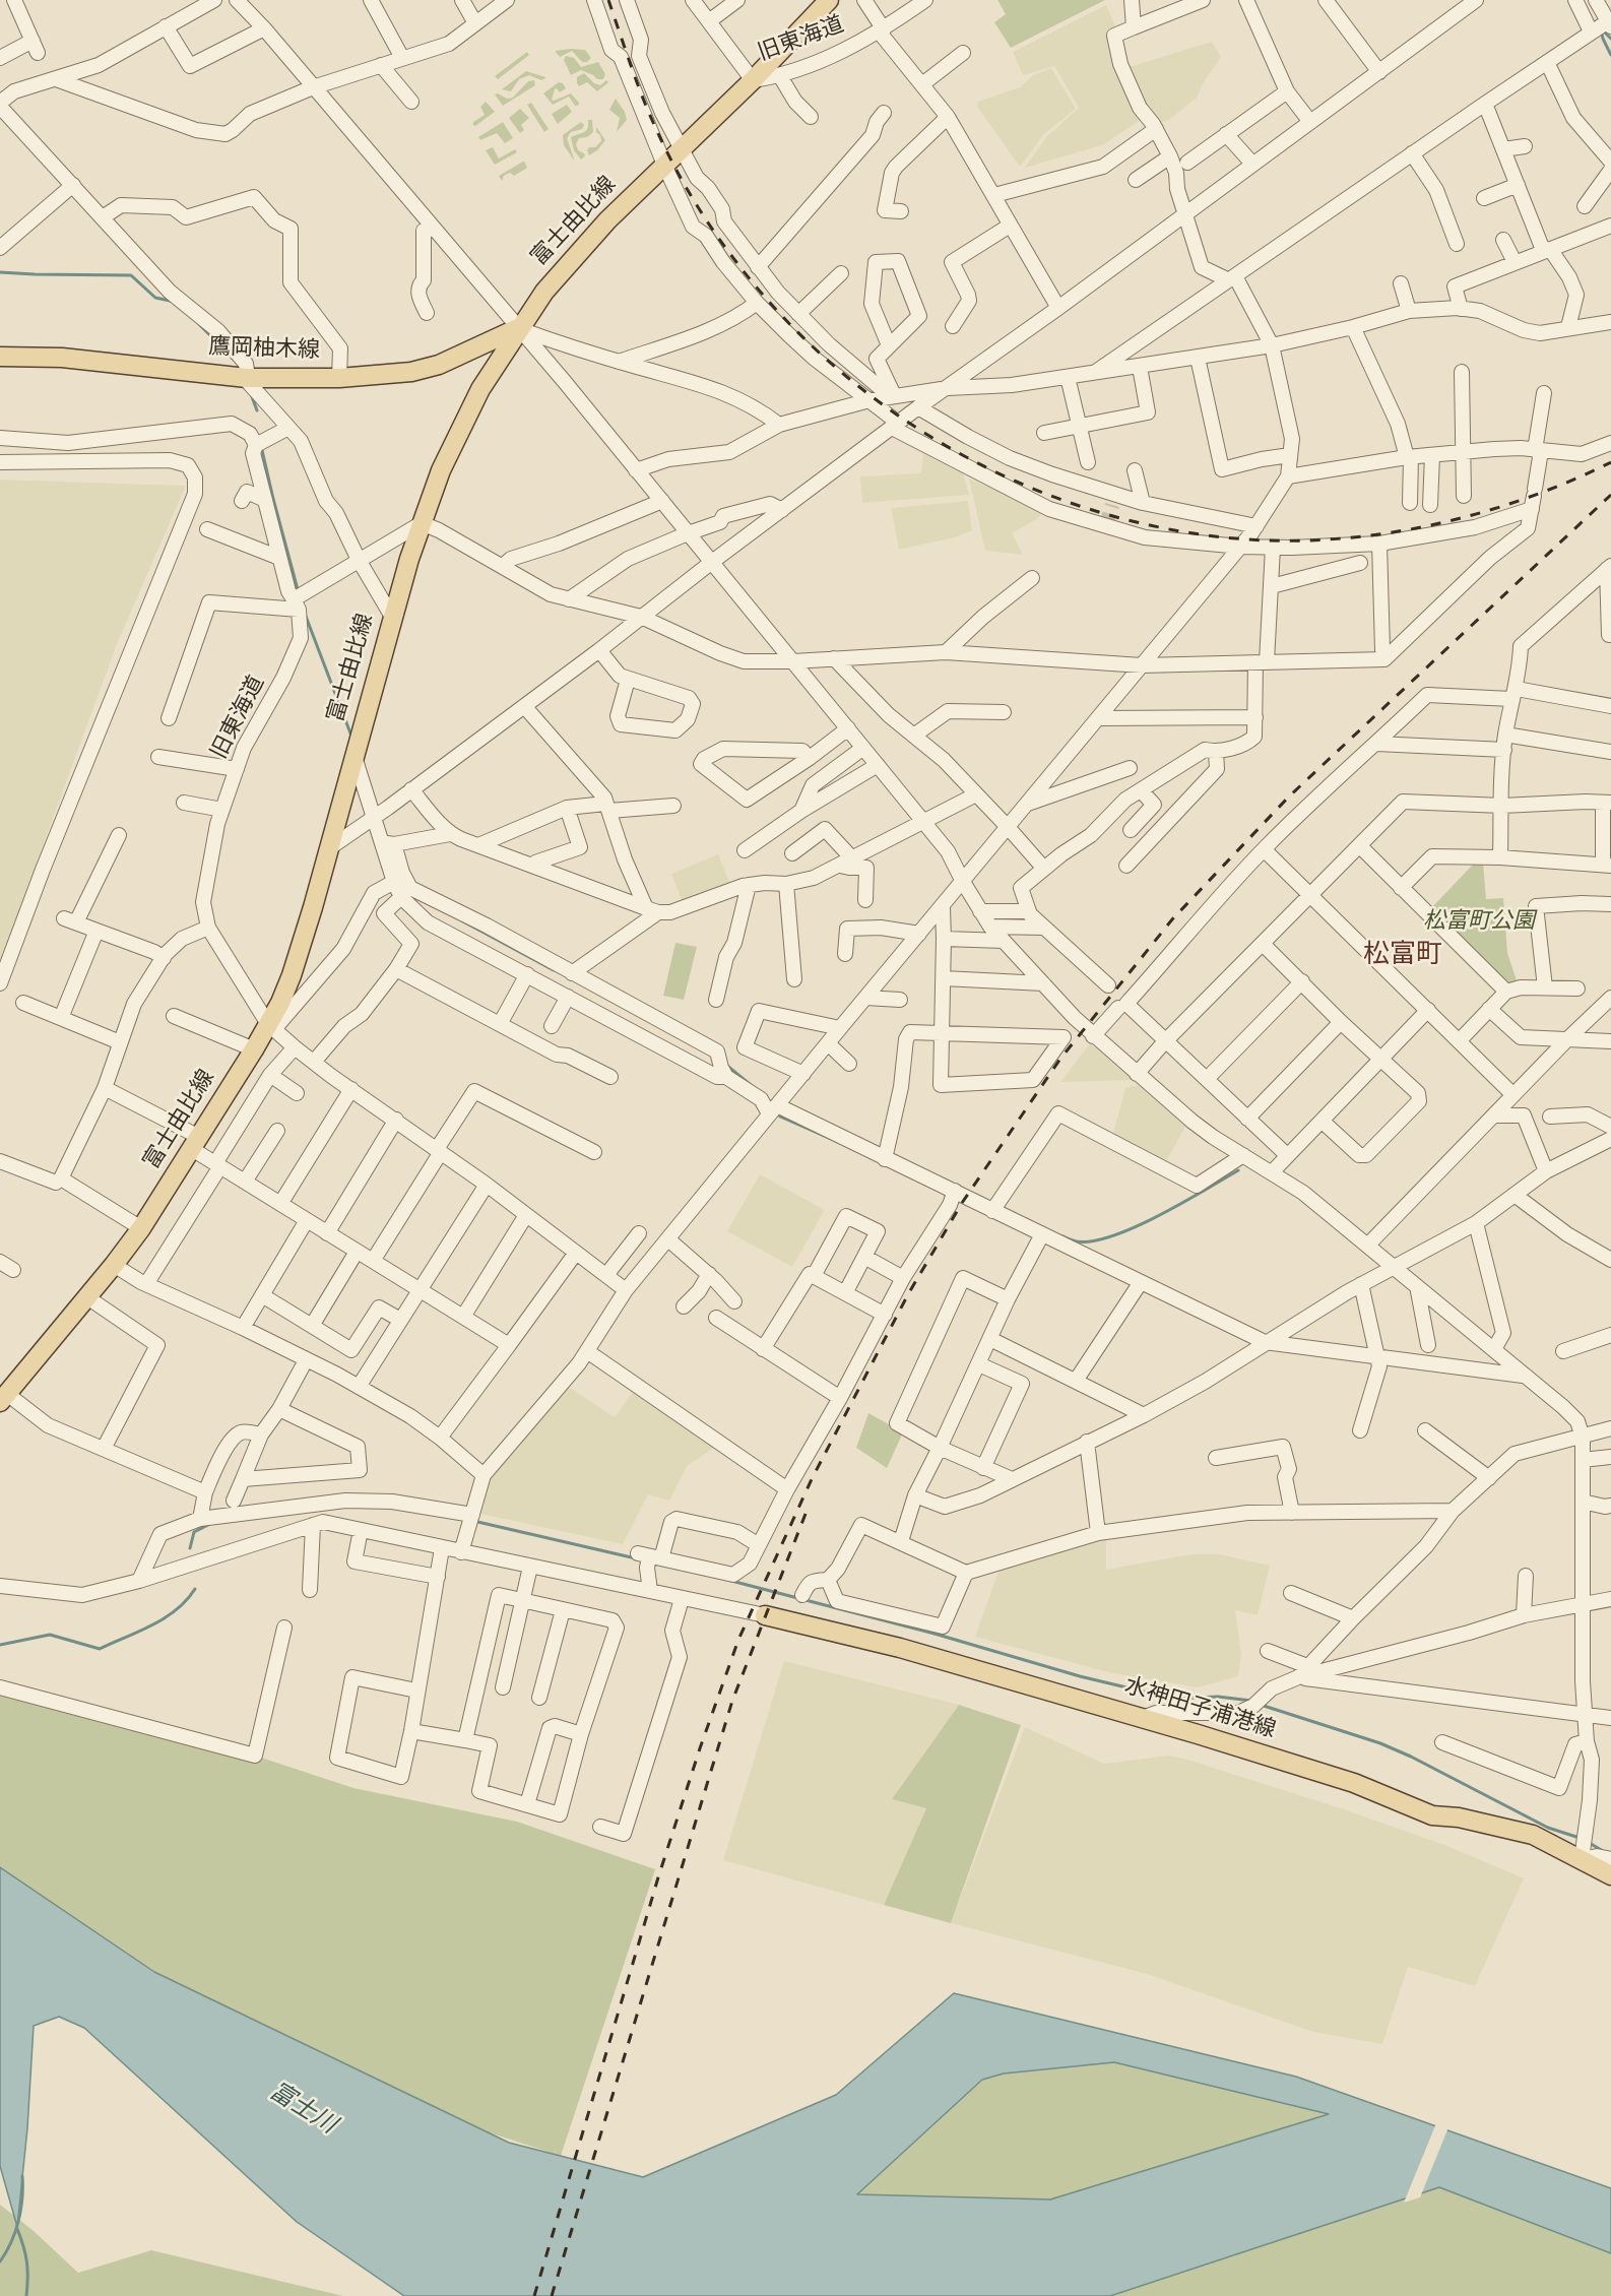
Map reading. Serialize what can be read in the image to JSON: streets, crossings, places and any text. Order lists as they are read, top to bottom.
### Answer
{
  "streets": {
    "main road": ["富士由比線", "鷹岡柚木線", "水神田子浦港線"],
    "street": ["旧東海道"]
  },
  "crossings": [
    ["旧東海道", "富士由比線"],
    ["富士由比線", "鷹岡柚木線"]
  ],
  "districts": ["松富町"],
  "water": ["富士川"],
  "parks": ["松富町公園"]
}
